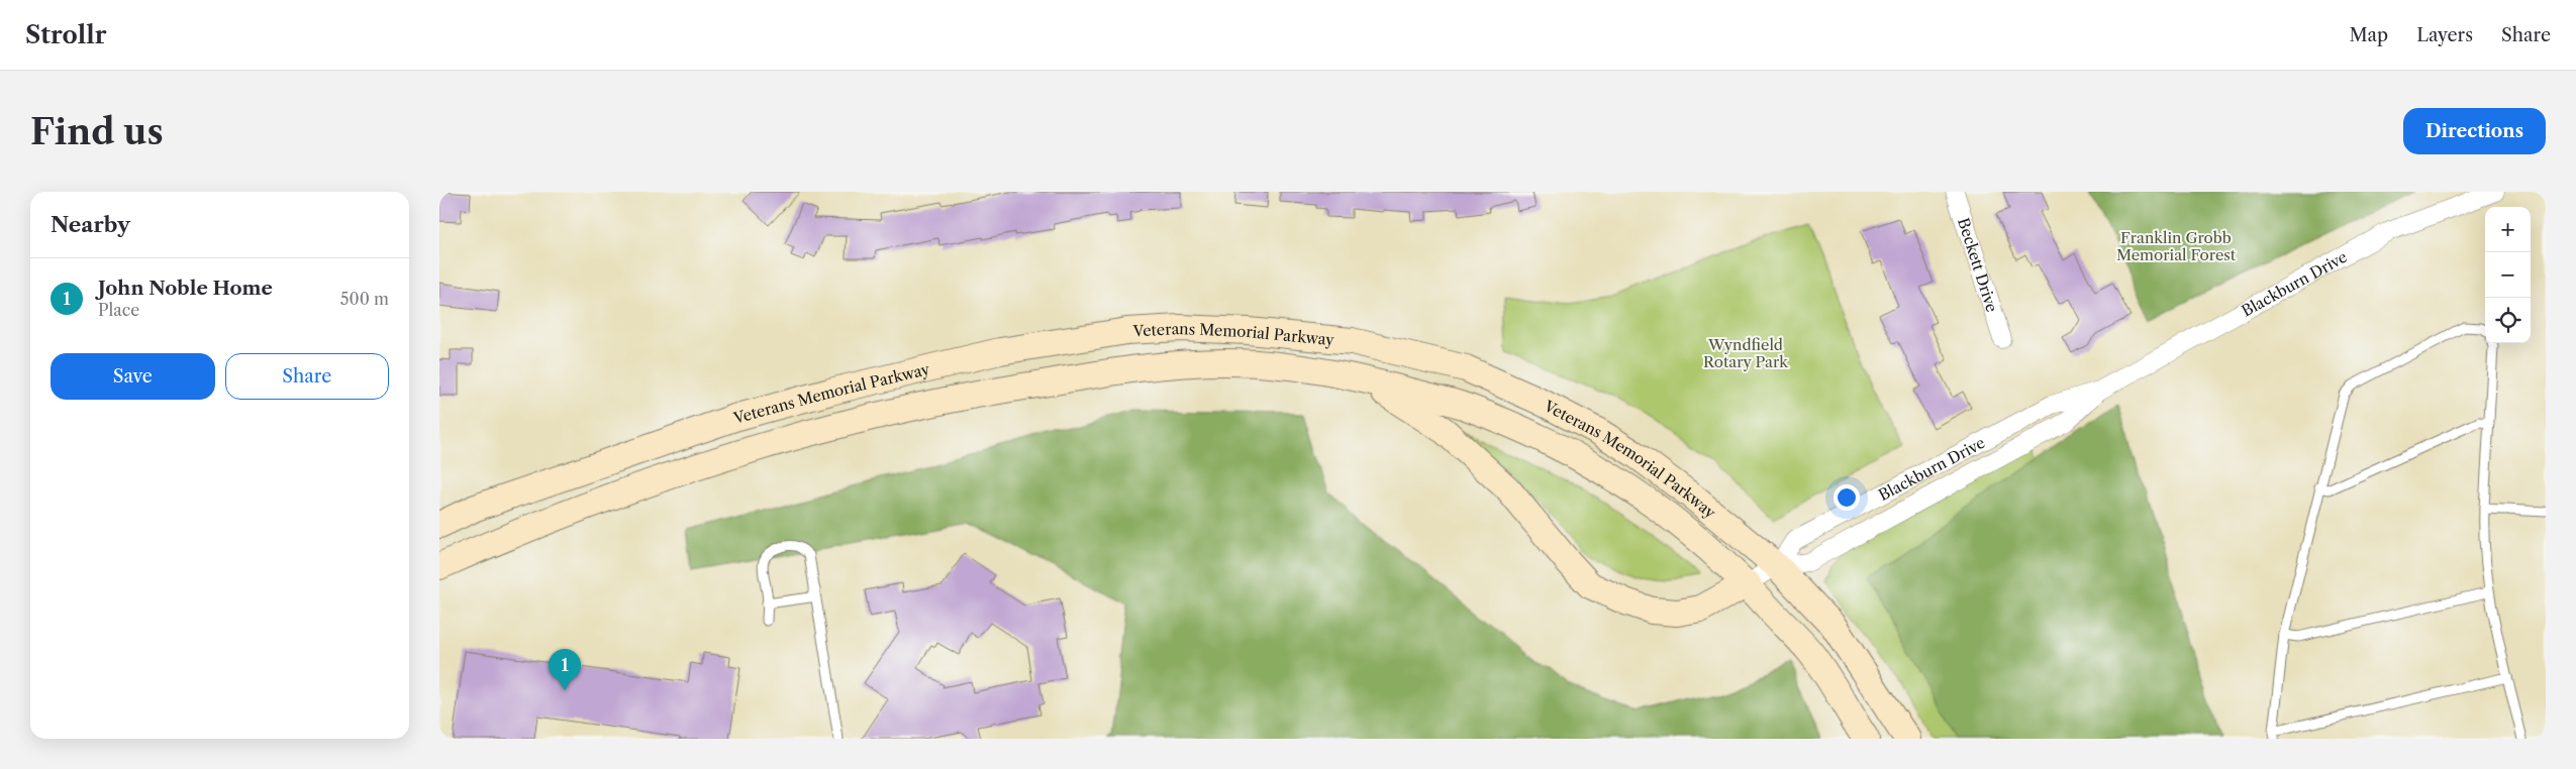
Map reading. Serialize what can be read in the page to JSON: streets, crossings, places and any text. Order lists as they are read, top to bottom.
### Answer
{
  "streets": {
    "main road": ["Veterans Memorial Parkway"],
    "street": ["Beckett Drive", "Blackburn Drive"]
  },
  "crossings": [
    ["Blackburn Drive", "Veterans Memorial Parkway"]
  ],
  "parks": ["Franklin Grobb Memorial Forest", "Wyndfield Rotary Park"],
  "page": {
    "header": "Strollr",
    "nav": ["Map", "Layers", "Share"],
    "buttons": [
      "Directions",
      ["Save", "Share"]
    ],
    "title": "Find us",
    "heading": "Nearby",
    "map_buttons": ["+", "−"],
    "list": [
      {
        "mark": "1",
        "name": "John Noble Home",
        "note": "Place",
        "value": "500 m"
      }
    ],
    "pins": "1"
  }
}
